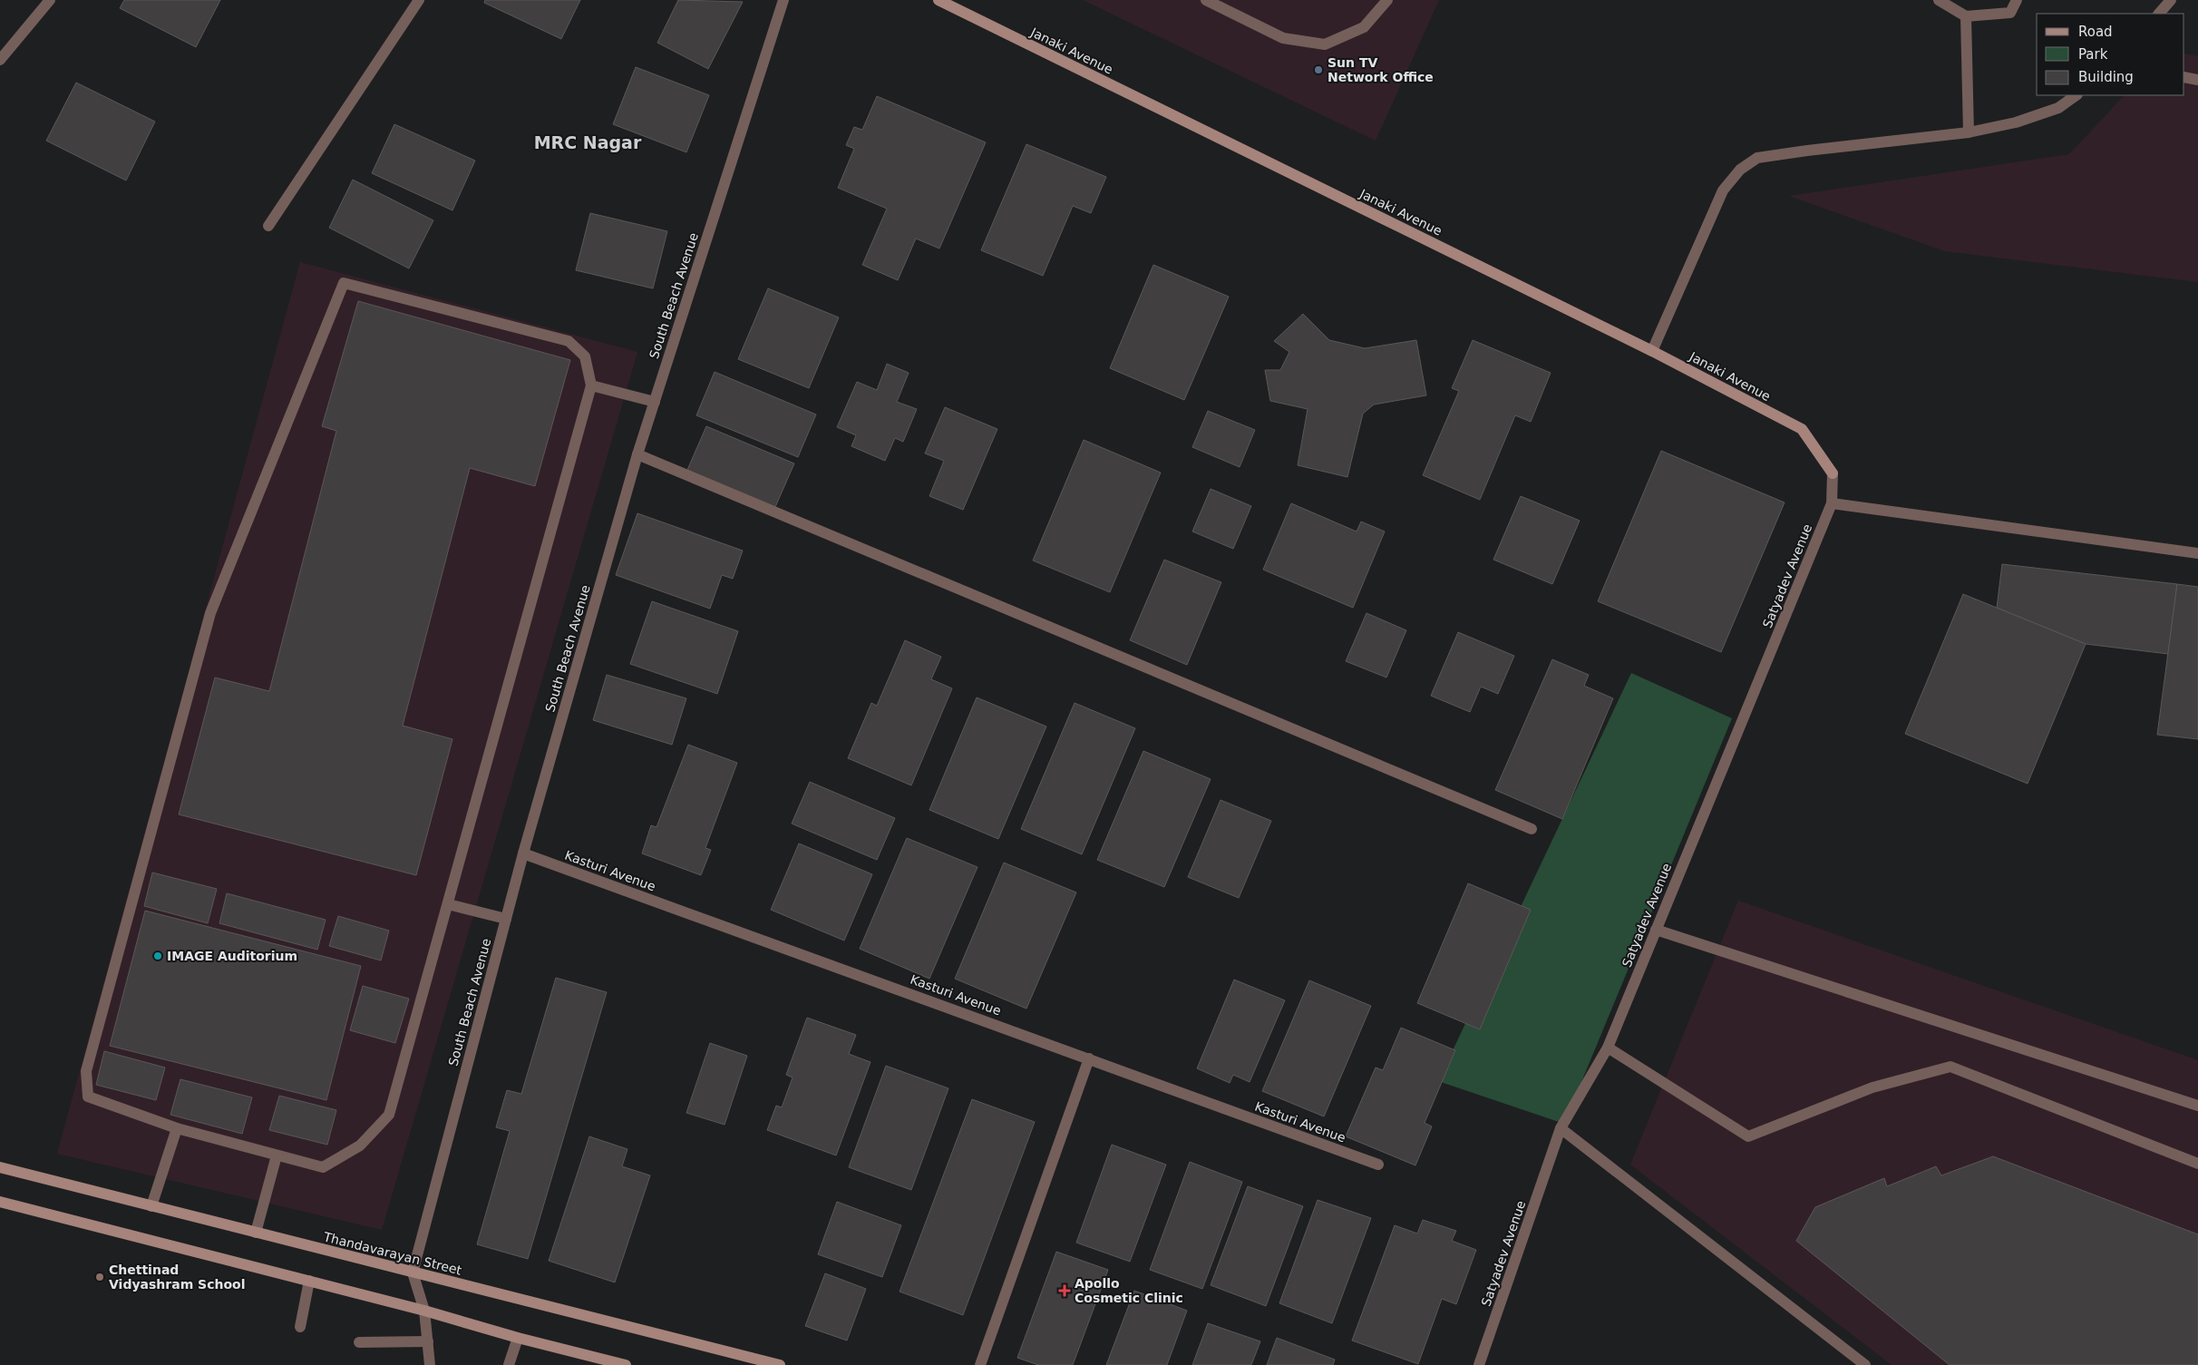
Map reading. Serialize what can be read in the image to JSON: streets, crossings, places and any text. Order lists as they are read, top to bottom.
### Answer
{
  "streets": {
    "street": [
      "Janaki Avenue",
      "South Beach Avenue",
      "Satyadev Avenue",
      "Kasturi Avenue",
      "Thandavarayan Street"
    ]
  },
  "crossings": [
    ["Janaki Avenue", "Satyadev Avenue"],
    ["South Beach Avenue", "Kasturi Avenue"],
    ["South Beach Avenue", "Thandavarayan Street"]
  ],
  "districts": ["MRC Nagar"],
  "places": {
    "other": ["Sun TV Network Office", "IMAGE Auditorium", "Chettinad Vidyashram School"],
    "health": ["Apollo Cosmetic Clinic"]
  },
  "legend": ["Road", "Park", "Building"]
}
